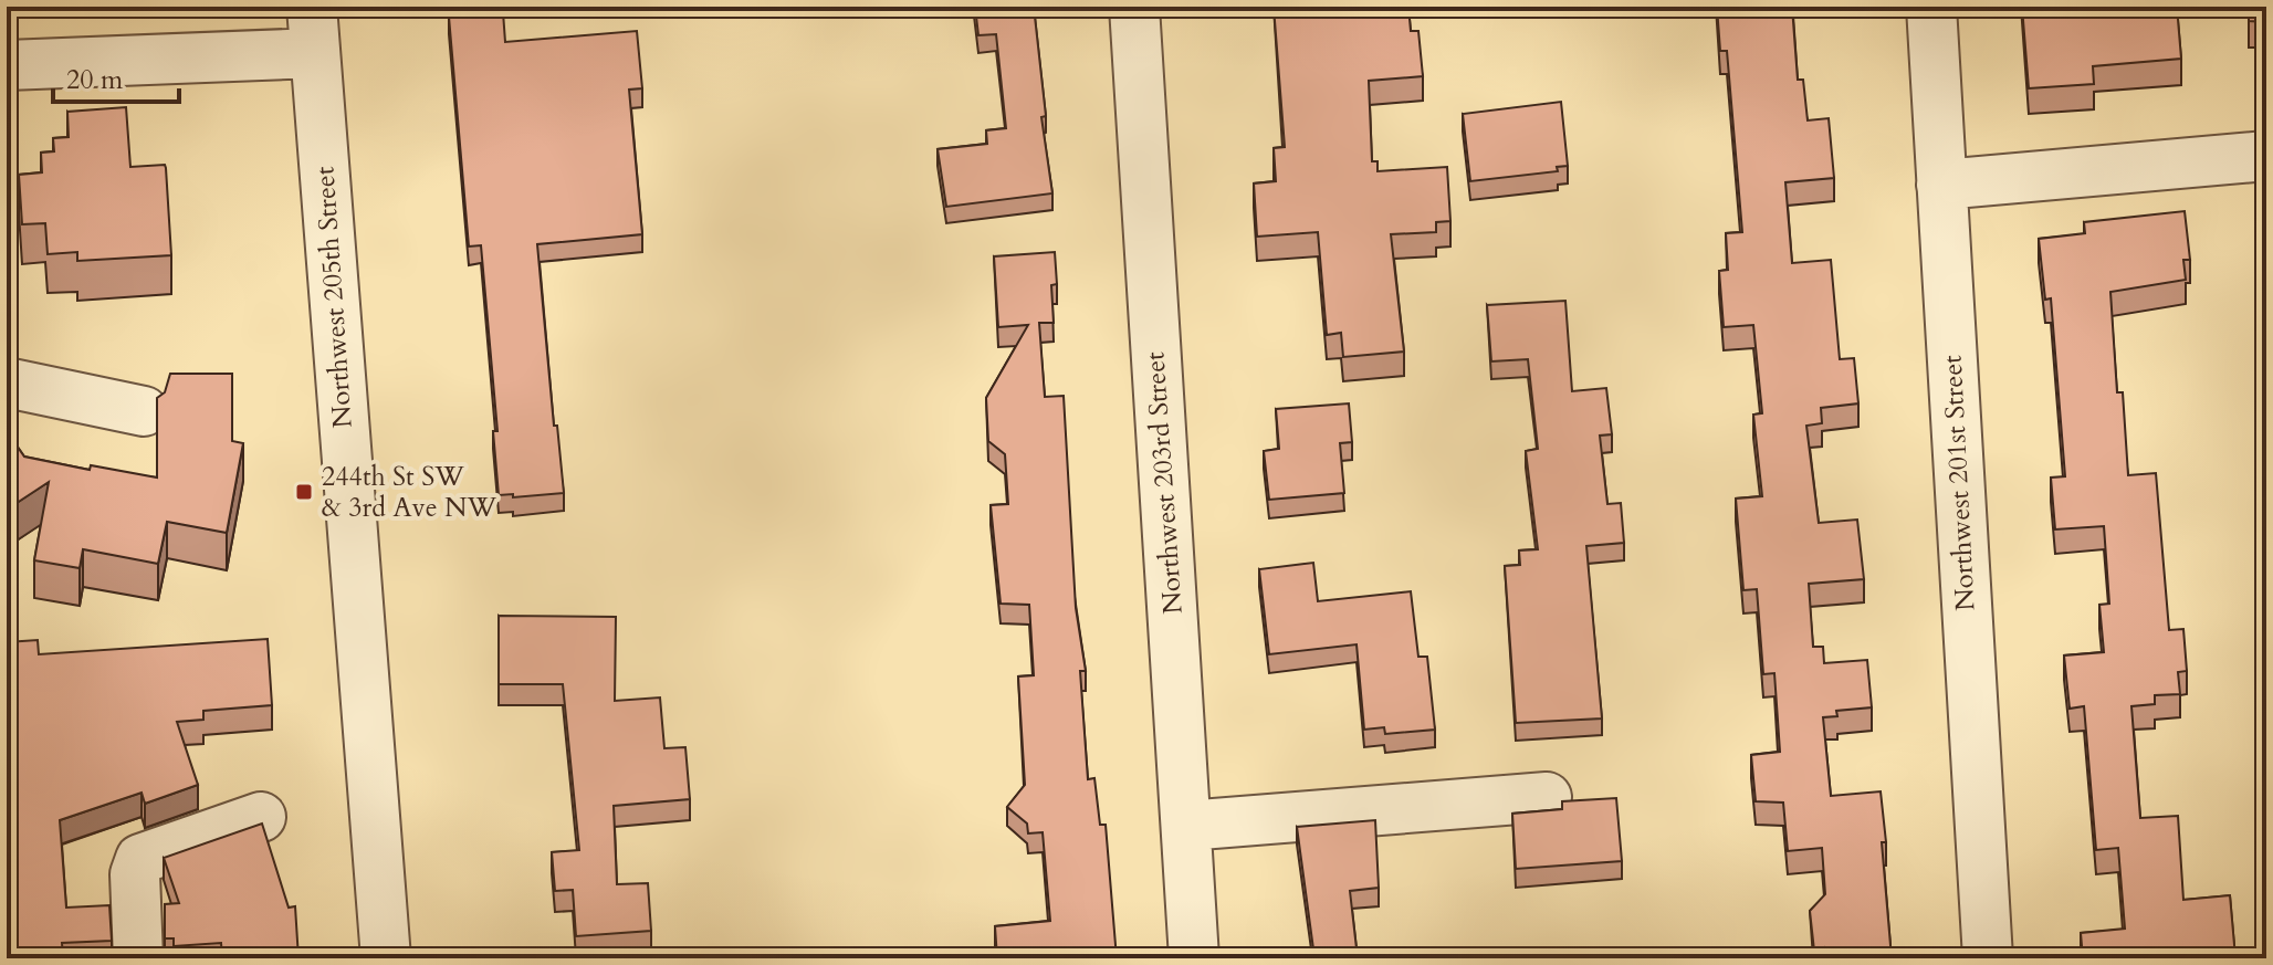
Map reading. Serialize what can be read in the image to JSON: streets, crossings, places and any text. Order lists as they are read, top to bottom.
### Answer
{
  "streets": {
    "street": ["Northwest 205th Street", "Northwest 203rd Street", "Northwest 201st Street"]
  },
  "places": {
    "transit": ["244th St SW & 3rd Ave NW"]
  },
  "scale_bar": "20 m"
}
